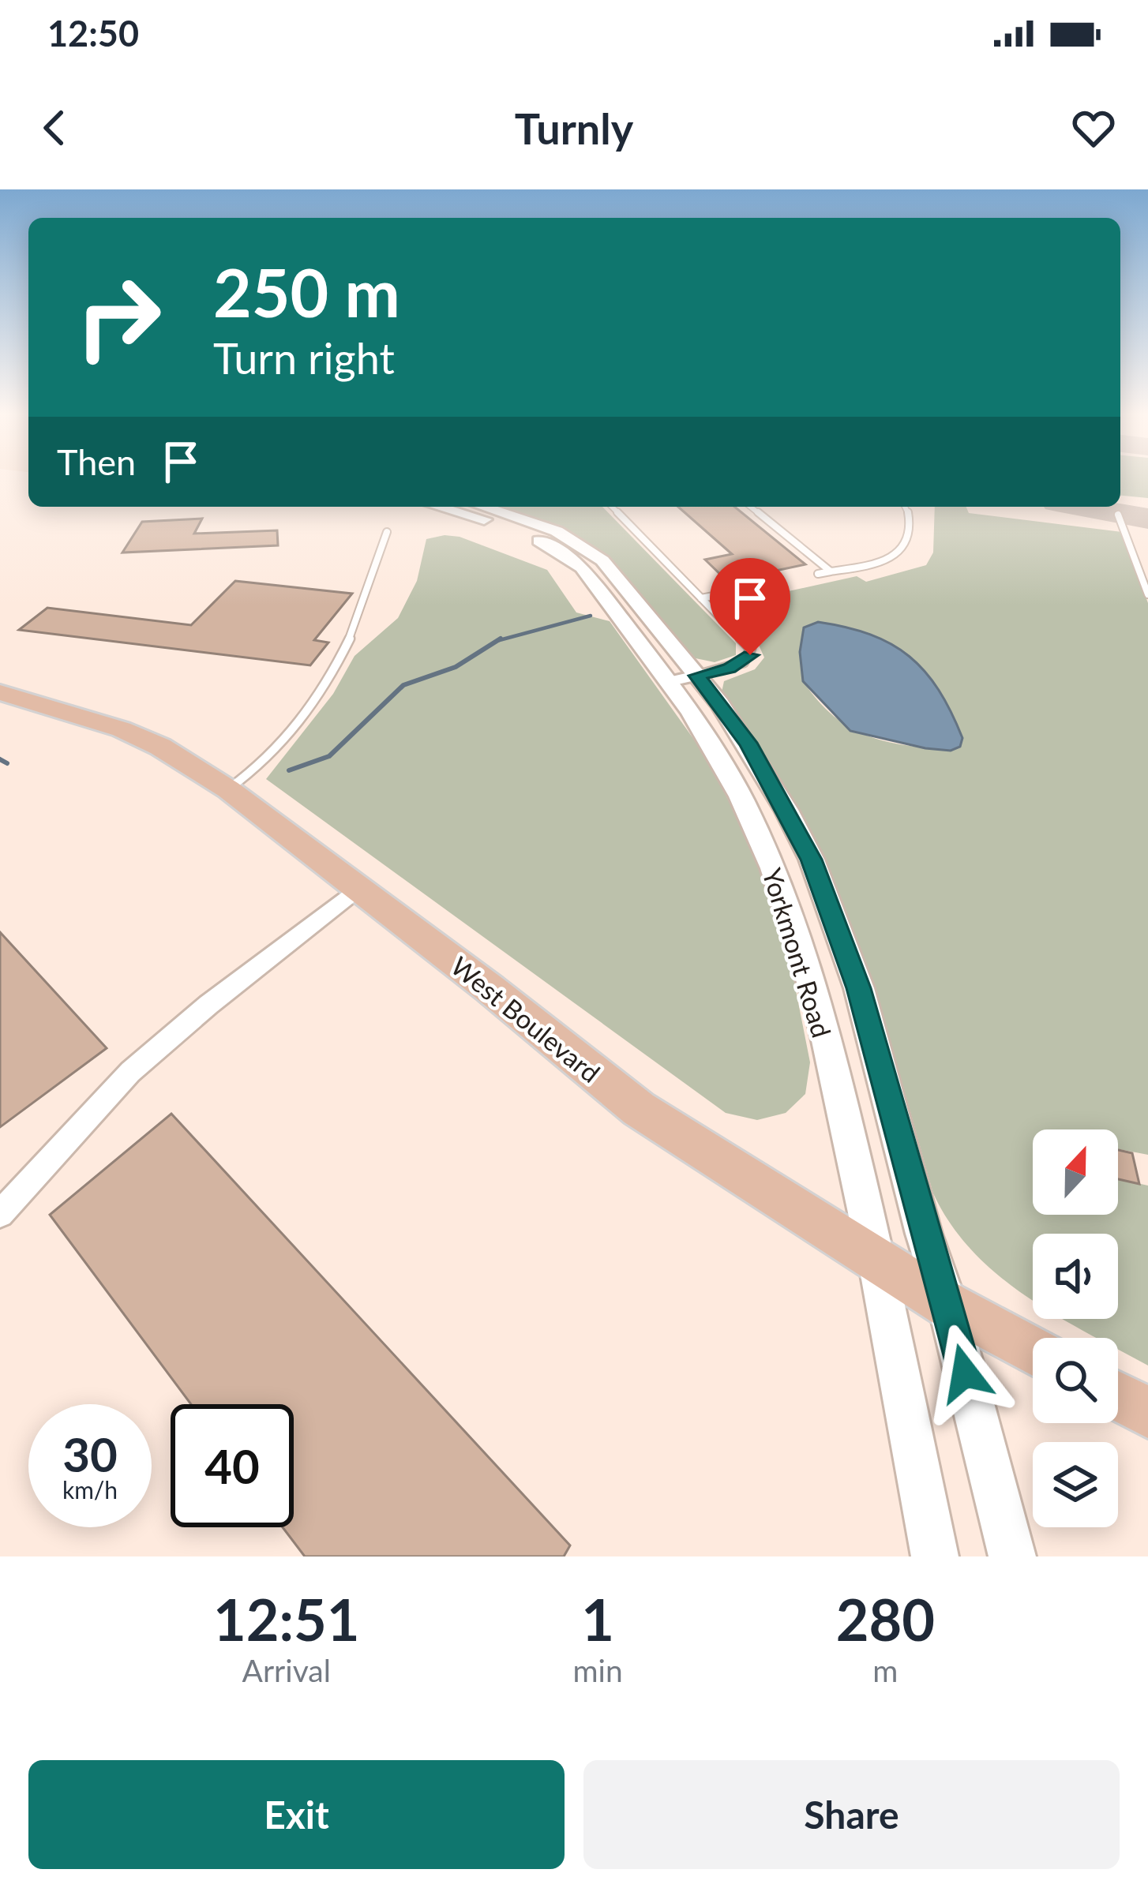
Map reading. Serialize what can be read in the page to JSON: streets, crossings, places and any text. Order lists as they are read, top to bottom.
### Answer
{
  "streets": {
    "main road": ["West Boulevard"],
    "street": ["Yorkmont Road"]
  },
  "crossings": [
    ["Yorkmont Road", "West Boulevard"]
  ],
  "north": "top",
  "page": {
    "status": "12:50",
    "header": "Turnly",
    "turn": ["250 m", "Turn right"],
    "then": "Then",
    "speed": "30 km/h",
    "limit": "40",
    "eta": [
      "12:51",
      "Arrival",
      "1",
      "min",
      "280",
      "m"
    ],
    "buttons": ["Exit", "Share"]
  }
}
